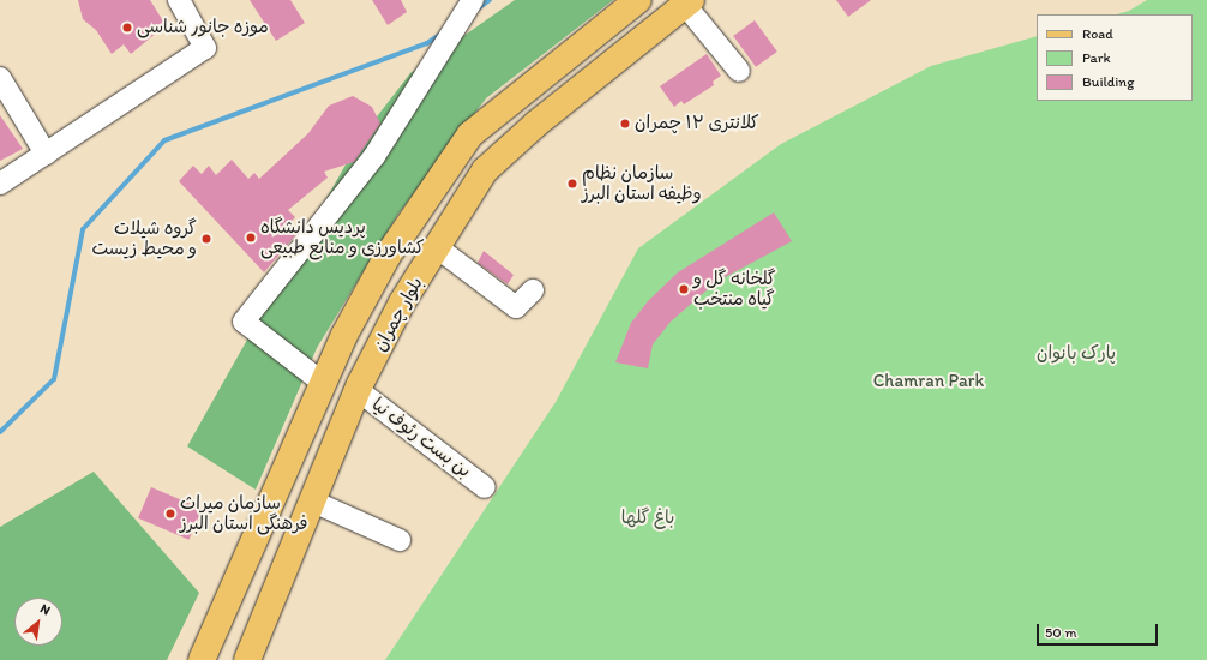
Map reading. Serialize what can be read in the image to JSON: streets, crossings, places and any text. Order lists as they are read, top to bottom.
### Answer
{
  "streets": {
    "main road": ["بلوار چمران"],
    "street": ["بن بست رئوف نیا"]
  },
  "crossings": [
    ["بلوار چمران", "بن بست رئوف نیا"]
  ],
  "parks": ["پارک بانوان", "Chamran Park", "باغ گلها"],
  "places": [
    "موزه جانور شناسی",
    "کلانتری ۱۲ چمران",
    "سازمان نظام وظیفه استان البرز",
    "پردیس دانشگاه کشاورزی و منابع طبیعی",
    "گروه شیلات و محیط زیست",
    "گلخانه گل و گیاه منتخب",
    "سازمان میراث فرهنگی استان البرز"
  ],
  "legend": ["Road", "Park", "Building"],
  "scale_bar": "50 m",
  "north": "top right"
}
